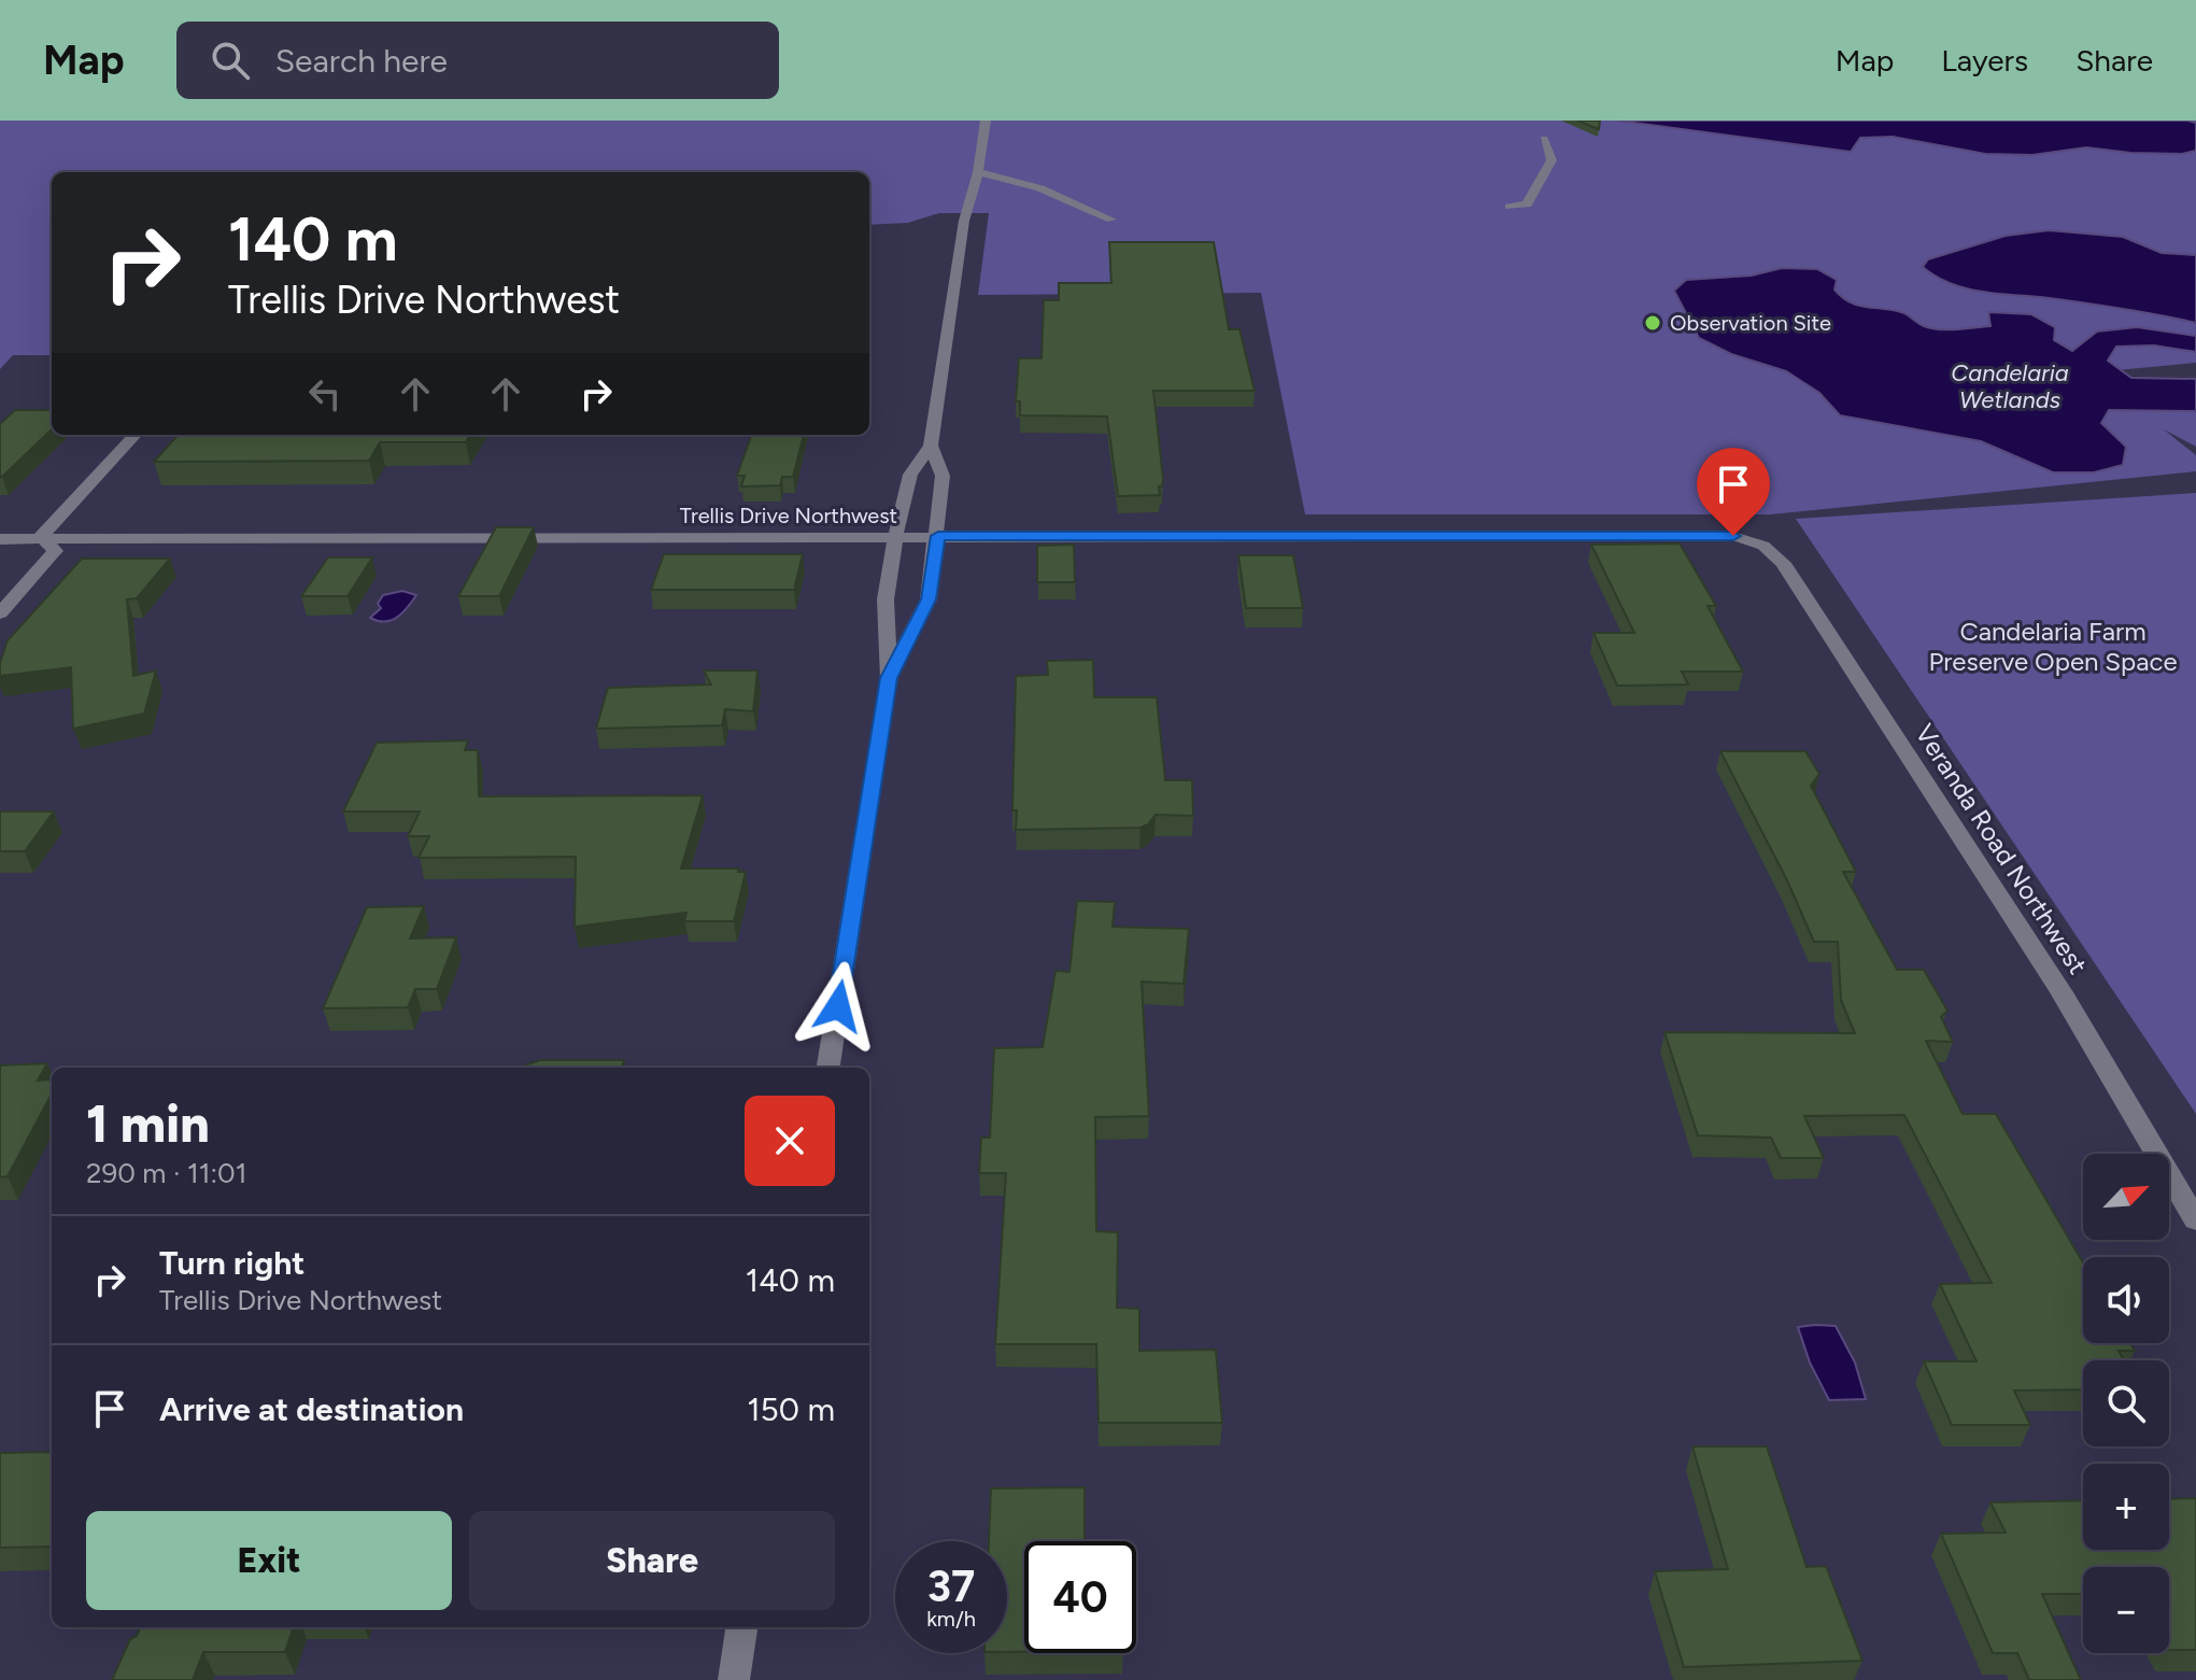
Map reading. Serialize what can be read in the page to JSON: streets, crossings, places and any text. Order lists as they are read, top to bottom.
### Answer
{
  "streets": {
    "street": ["Trellis Drive Northwest", "Veranda Road Northwest"]
  },
  "crossings": [
    ["Trellis Drive Northwest", "Veranda Road Northwest"]
  ],
  "water": ["Candelaria Wetlands"],
  "parks": ["Candelaria Farm Preserve Open Space"],
  "places": ["Observation Site"],
  "north": "top right",
  "page": {
    "header": "Map",
    "search": "Search here",
    "nav": ["Map", "Layers", "Share"],
    "turn": ["140 m", "Trellis Drive Northwest"],
    "heading": ["1 min", "290 m · 11:01"],
    "map_buttons": ["+", "−"],
    "list": [
      {
        "name": "Turn right",
        "note": "Trellis Drive Northwest",
        "value": "140 m"
      },
      {
        "name": "Arrive at destination",
        "value": "150 m"
      }
    ],
    "buttons": ["Exit", "Share"],
    "speed": "37 km/h",
    "limit": "40"
  }
}
